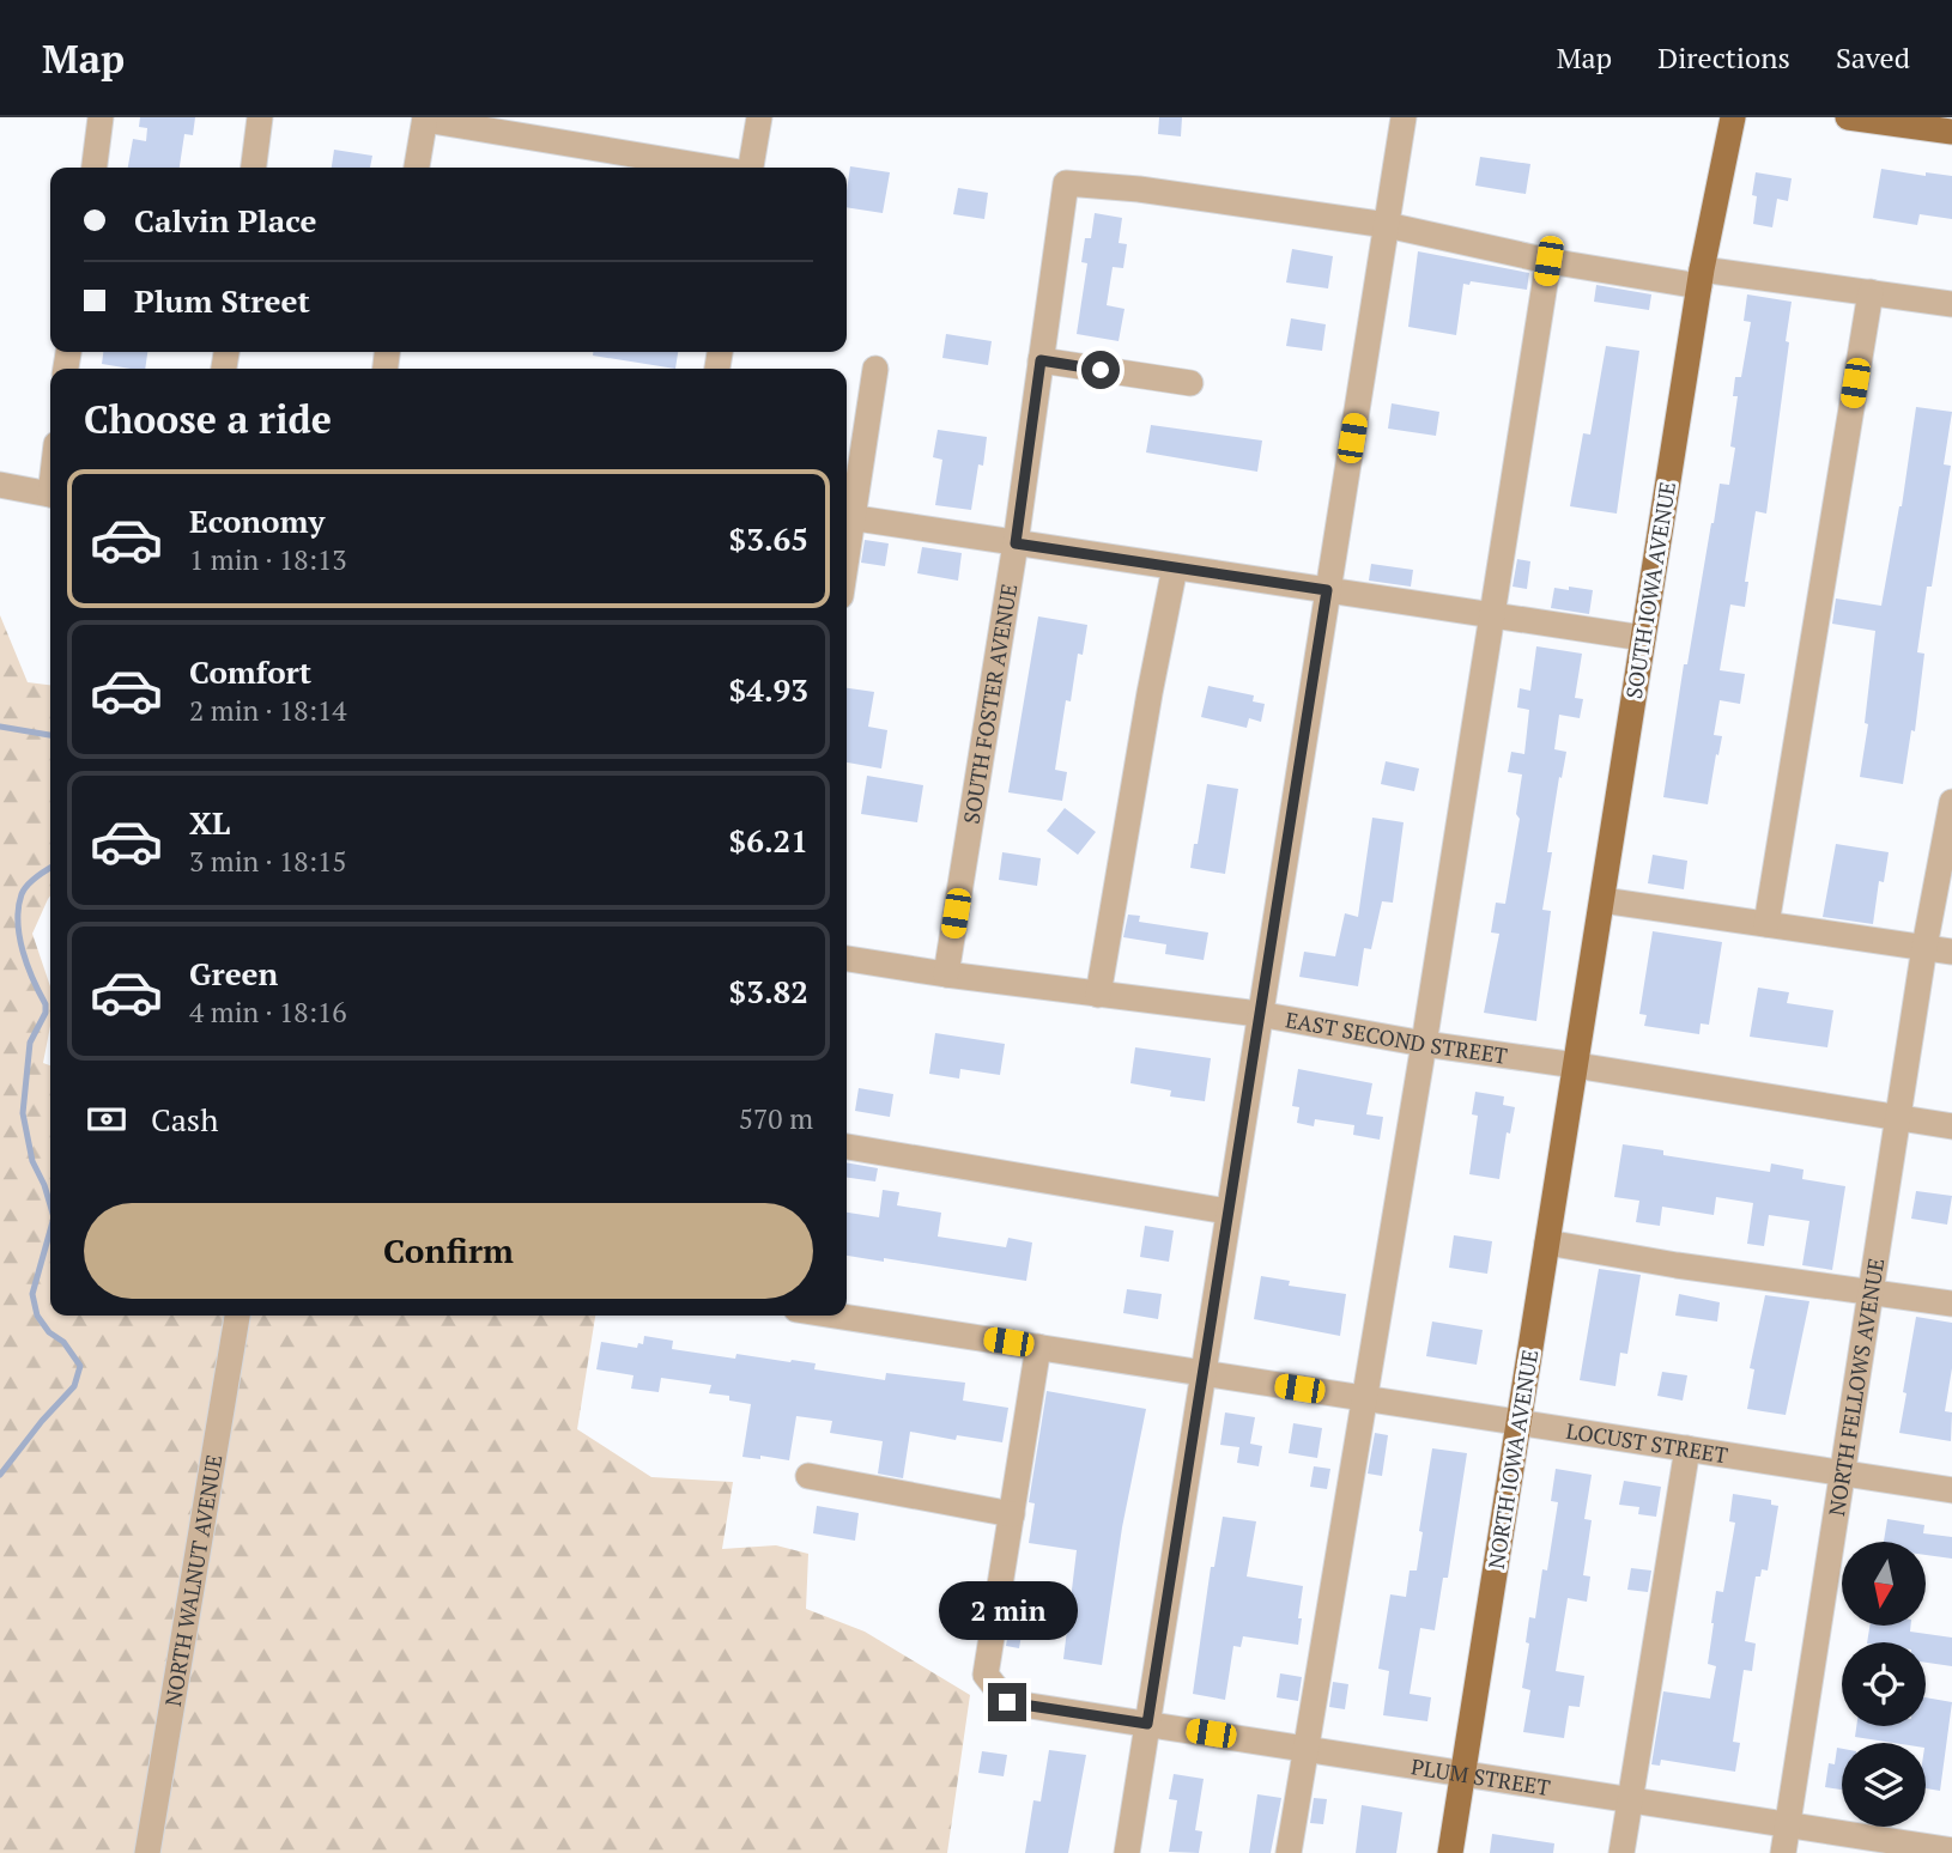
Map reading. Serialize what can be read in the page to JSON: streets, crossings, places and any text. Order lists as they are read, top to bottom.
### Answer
{
  "streets": {
    "main road": ["SOUTH IOWA AVENUE", "NORTH IOWA AVENUE"],
    "street": [
      "SOUTH FOSTER AVENUE",
      "EAST SECOND STREET",
      "NORTH FELLOWS AVENUE",
      "LOCUST STREET",
      "NORTH WALNUT AVENUE",
      "PLUM STREET"
    ]
  },
  "crossings": [
    ["SOUTH IOWA AVENUE", "EAST SECOND STREET"],
    ["SOUTH IOWA AVENUE", "NORTH IOWA AVENUE"],
    ["SOUTH FOSTER AVENUE", "EAST SECOND STREET"],
    ["EAST SECOND STREET", "NORTH FELLOWS AVENUE"],
    ["EAST SECOND STREET", "NORTH IOWA AVENUE"],
    ["NORTH FELLOWS AVENUE", "LOCUST STREET"],
    ["NORTH FELLOWS AVENUE", "PLUM STREET"],
    ["LOCUST STREET", "NORTH IOWA AVENUE"],
    ["NORTH IOWA AVENUE", "PLUM STREET"]
  ],
  "north": "bottom",
  "page": {
    "header": "Map",
    "nav": ["Map", "Directions", "Saved"],
    "banner": ["Calvin Place", "Plum Street"],
    "heading": "Choose a ride",
    "list": [
      {
        "name": "Economy",
        "note": "1 min · 18:13",
        "value": "$3.65"
      },
      {
        "name": "Comfort",
        "note": "2 min · 18:14",
        "value": "$4.93"
      },
      {
        "name": "XL",
        "note": "3 min · 18:15",
        "value": "$6.21"
      },
      {
        "name": "Green",
        "note": "4 min · 18:16",
        "value": "$3.82"
      }
    ],
    "pay": ["Cash", "570 m"],
    "buttons": "Confirm",
    "bubble": "2 min"
  }
}
